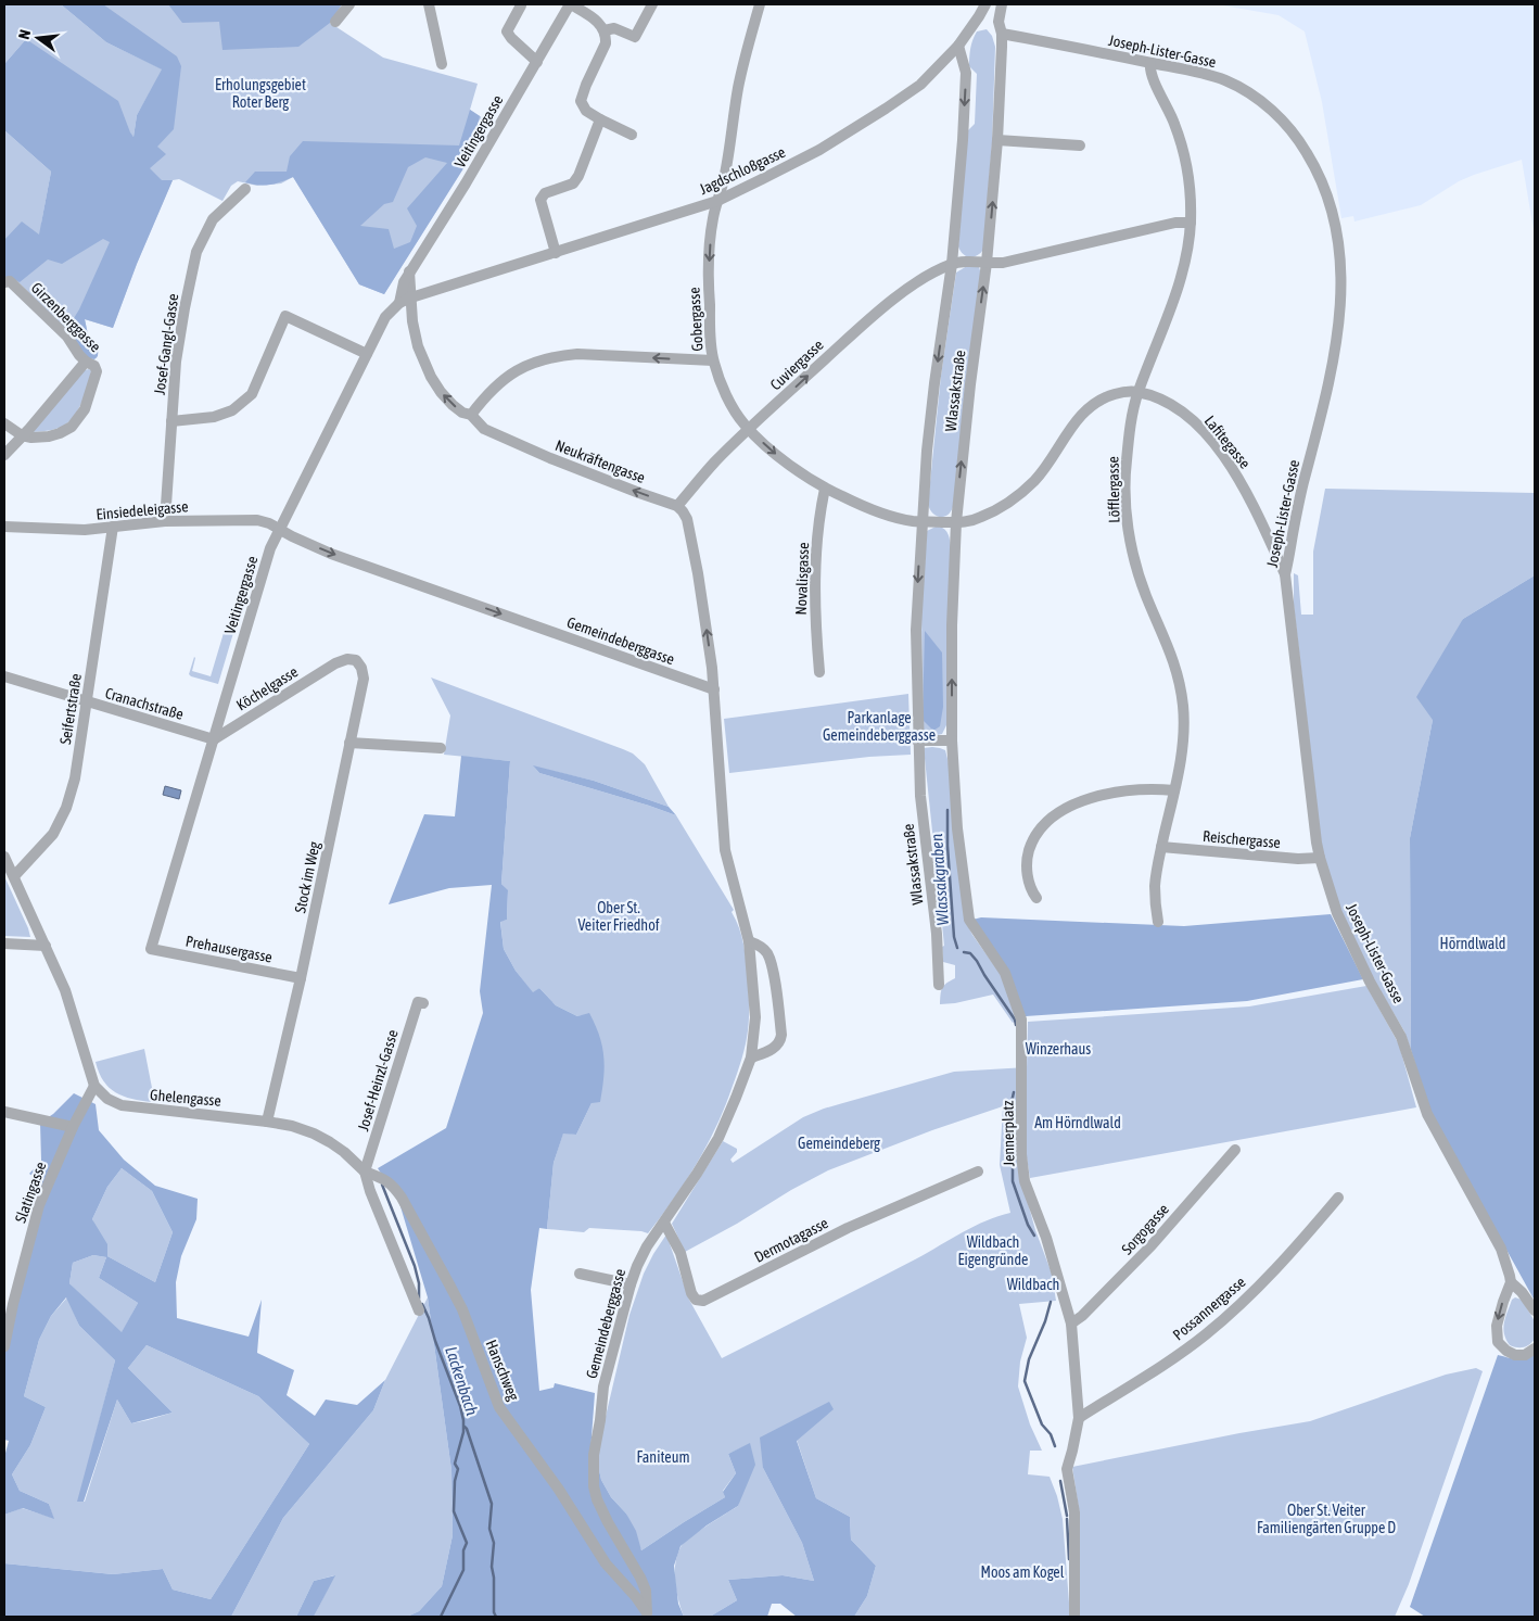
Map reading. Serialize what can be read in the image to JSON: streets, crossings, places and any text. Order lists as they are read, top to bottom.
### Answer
{
  "streets": {
    "street": [
      "Joseph-Lister-Gasse",
      "Veitingergasse",
      "Jagdschloßgasse",
      "Girzenberggasse",
      "Gobergasse",
      "Josef-Gangl-Gasse",
      "Cuviergasse",
      "Wlassakstraße",
      "Lafitegasse",
      "Neukräftengasse",
      "Löfflergasse",
      "Einsiedeleigasse",
      "Novalisgasse",
      "Gemeindeberggasse",
      "Köchelgasse",
      "Cranachstraße",
      "Seifertstraße",
      "Reischergasse",
      "Stock im Weg",
      "Prehausergasse",
      "Josef-Heinzl-Gasse",
      "Ghelengasse",
      "Jennerplatz",
      "Slatingasse",
      "Sorgogasse",
      "Dermotagasse",
      "Possannergasse",
      "Hanschweg"
    ]
  },
  "crossings": [
    ["Joseph-Lister-Gasse", "Wlassakstraße"],
    ["Joseph-Lister-Gasse", "Lafitegasse"],
    ["Joseph-Lister-Gasse", "Löfflergasse"],
    ["Joseph-Lister-Gasse", "Reischergasse"],
    ["Veitingergasse", "Jagdschloßgasse"],
    ["Veitingergasse", "Einsiedeleigasse"],
    ["Veitingergasse", "Gemeindeberggasse"],
    ["Veitingergasse", "Köchelgasse"],
    ["Veitingergasse", "Cranachstraße"],
    ["Veitingergasse", "Prehausergasse"],
    ["Jagdschloßgasse", "Gobergasse"],
    ["Jagdschloßgasse", "Wlassakstraße"],
    ["Jagdschloßgasse", "Neukräftengasse"],
    ["Gobergasse", "Cuviergasse"],
    ["Gobergasse", "Wlassakstraße"],
    ["Gobergasse", "Novalisgasse"],
    ["Josef-Gangl-Gasse", "Einsiedeleigasse"],
    ["Cuviergasse", "Wlassakstraße"],
    ["Cuviergasse", "Neukräftengasse"],
    ["Wlassakstraße", "Lafitegasse"],
    ["Wlassakstraße", "Jennerplatz"],
    ["Lafitegasse", "Löfflergasse"],
    ["Löfflergasse", "Reischergasse"],
    ["Einsiedeleigasse", "Gemeindeberggasse"],
    ["Einsiedeleigasse", "Seifertstraße"],
    ["Gemeindeberggasse", "Dermotagasse"],
    ["Gemeindeberggasse", "Hanschweg"],
    ["Köchelgasse", "Cranachstraße"],
    ["Köchelgasse", "Stock im Weg"],
    ["Cranachstraße", "Seifertstraße"],
    ["Stock im Weg", "Prehausergasse"],
    ["Stock im Weg", "Ghelengasse"],
    ["Josef-Heinzl-Gasse", "Ghelengasse"],
    ["Josef-Heinzl-Gasse", "Hanschweg"],
    ["Ghelengasse", "Slatingasse"],
    ["Ghelengasse", "Hanschweg"],
    ["Jennerplatz", "Sorgogasse"],
    ["Jennerplatz", "Possannergasse"]
  ],
  "one_way": ["Gobergasse", "Cuviergasse", "Neukräftengasse"],
  "water": ["Wlassakgraben", "Lackenbach"],
  "parks": [
    "Erholungsgebiet Roter Berg",
    "Parkanlage Gemeindeberggasse",
    "Ober St. Veiter Friedhof",
    "Hörndlwald",
    "Winzerhaus",
    "Am Hörndlwald",
    "Gemeindeberg",
    "Wildbach Eigengründe",
    "Wildbach",
    "Faniteum",
    "Ober St. Veiter Familiengärten Gruppe D",
    "Moos am Kogel"
  ],
  "north": "left"
}
